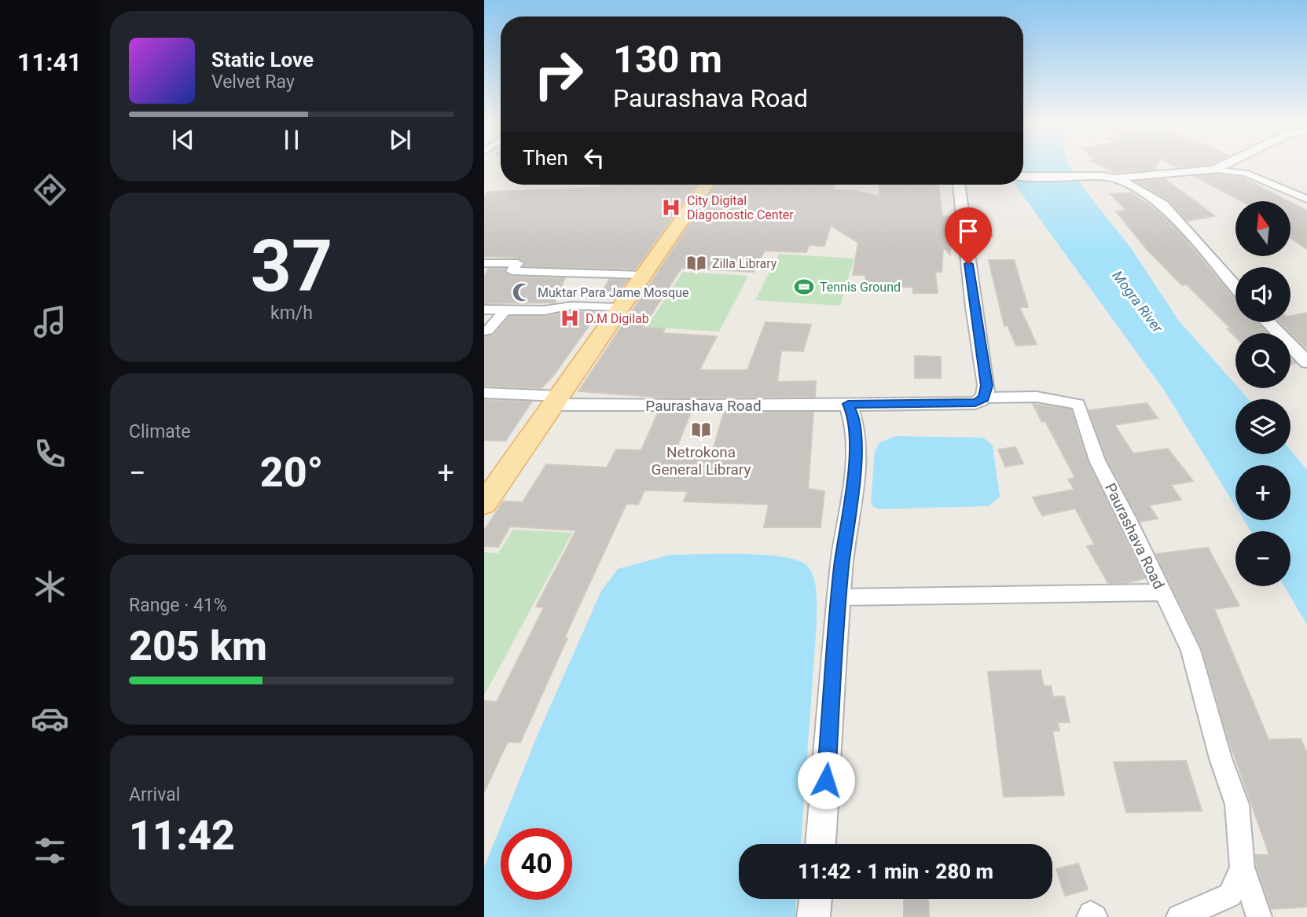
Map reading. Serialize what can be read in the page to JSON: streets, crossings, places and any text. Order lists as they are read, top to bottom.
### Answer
{
  "streets": {
    "street": ["Paurashava Road"]
  },
  "water": ["Mogra River"],
  "places": {
    "hospital": ["City Digital Diagonostic Center", "D.M Digilab"],
    "library": ["Zilla Library", "Netrokona General Library"],
    "sports": ["Tennis Ground"],
    "mosque": ["Muktar Para Jame Mosque"]
  },
  "north": "top",
  "page": {
    "tabs": "11:41",
    "turn": ["130 m", "Paurashava Road"],
    "song": ["Static Love", "Velvet Ray"],
    "then": "Then",
    "tile": [
      ["37", "km/h"],
      "Climate",
      ["Range · 41%", "205 km"],
      ["Arrival", "11:42"]
    ],
    "map_buttons": ["+", "−"],
    "heat": ["−", "20°", "+"],
    "limit": "40",
    "trip": "11:42 · 1 min · 280 m"
  }
}
